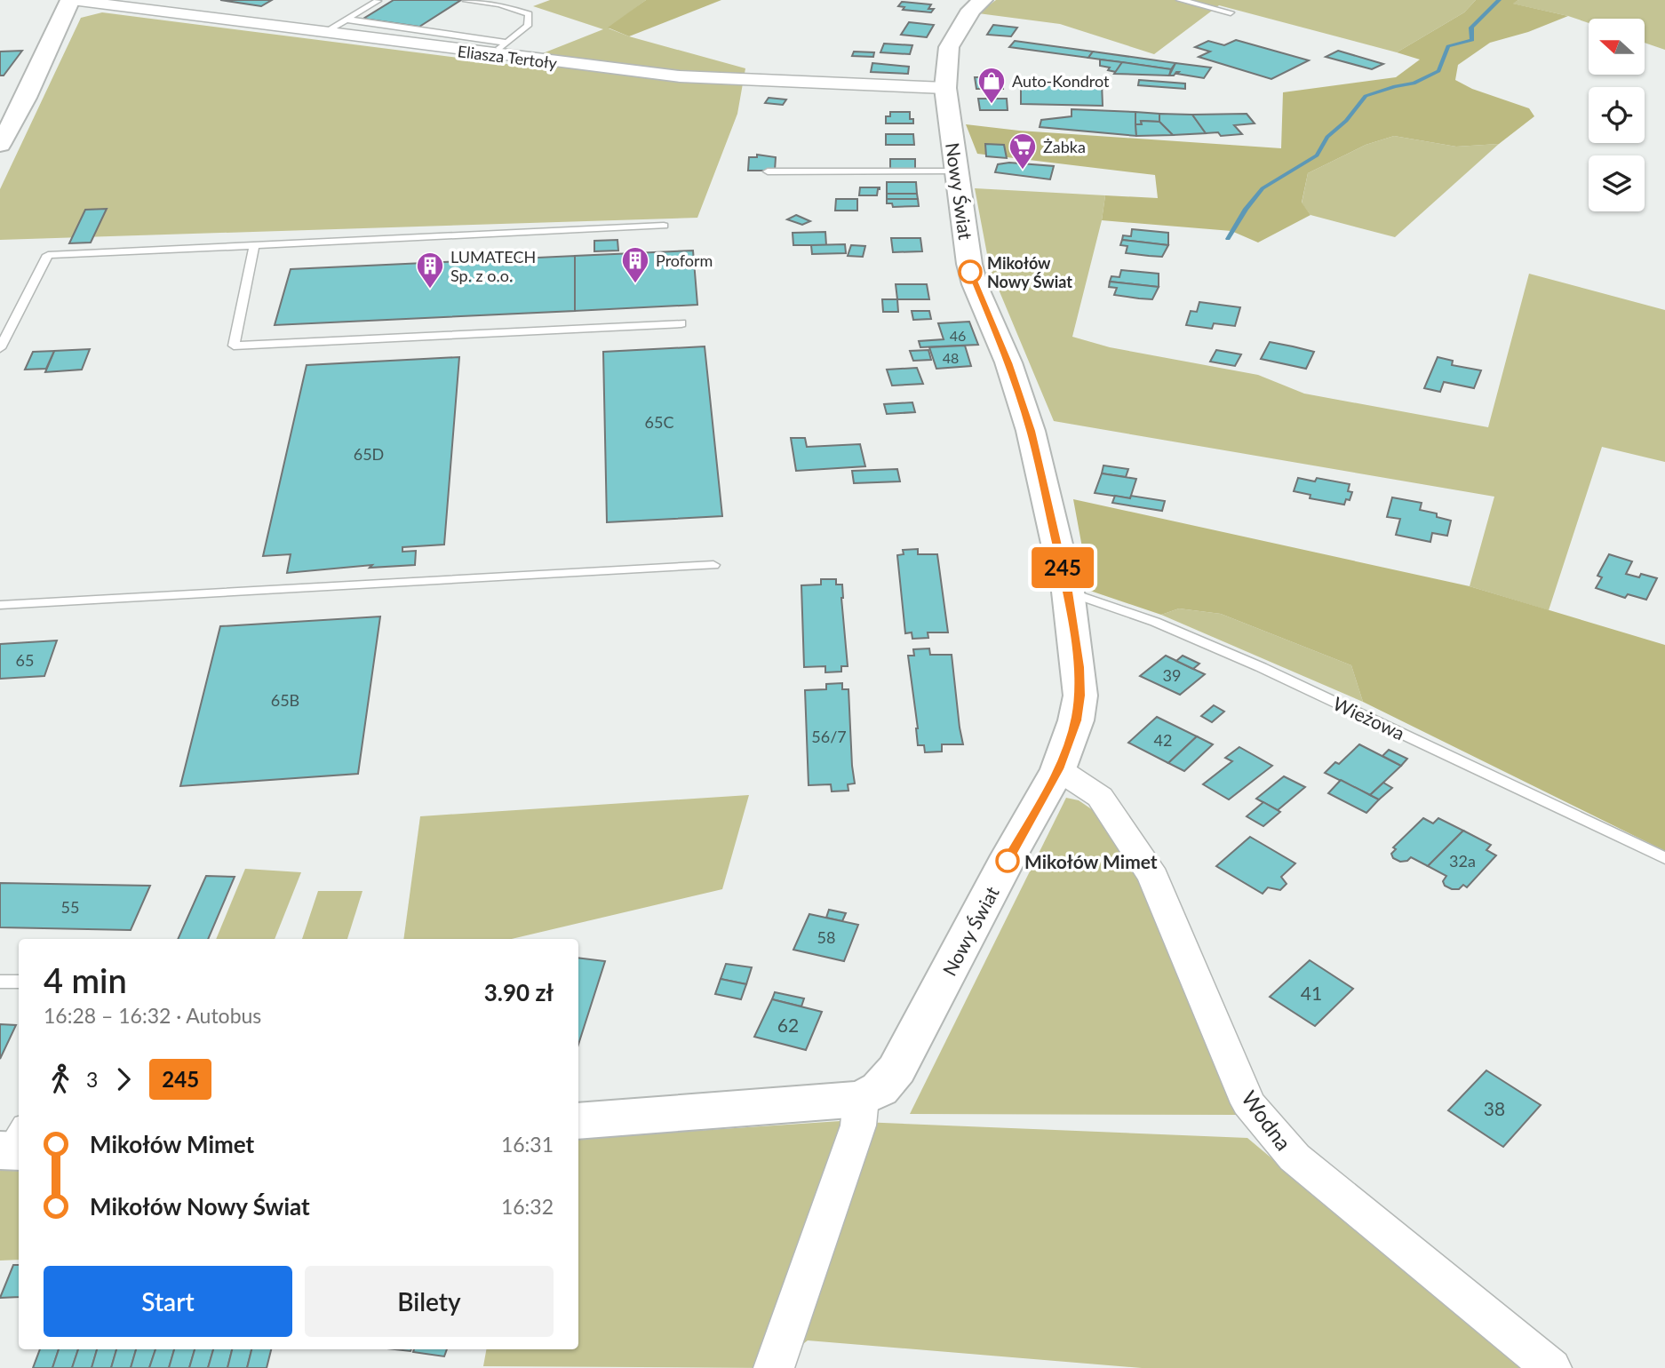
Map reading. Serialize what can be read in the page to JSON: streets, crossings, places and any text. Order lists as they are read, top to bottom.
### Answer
{
  "streets": {
    "street": ["Eliasza Tertoły", "Nowy Świat", "Wodna"],
    "lane": ["Wieżowa"]
  },
  "crossings": [
    ["Eliasza Tertoły", "Nowy Świat"],
    ["Nowy Świat", "Wieżowa"],
    ["Nowy Świat", "Wodna"]
  ],
  "places": {
    "shop": ["Auto-Kondrot"],
    "supermarket": ["Żabka"],
    "other": ["Mikołów Nowy Świat", "Mikołów Mimet"],
    "building": ["Proform", "LUMATECH Sp. z o.o."]
  },
  "lines": ["bus line 245"],
  "house_numbers": [
    "46",
    "48",
    "65C",
    "65D",
    "65",
    "39",
    "65B",
    "56/7",
    "42",
    "32a",
    "55",
    "58",
    "41",
    "62",
    "38"
  ],
  "north": "left",
  "page": {
    "on_map": "245",
    "heading": ["4 min", "16:28 – 16:32 · Autobus", "3.90 zł"],
    "legs": ["3", "245"],
    "list": [
      {
        "name": "Mikołów Mimet",
        "value": "16:31"
      },
      {
        "name": "Mikołów Nowy Świat",
        "value": "16:32"
      }
    ],
    "buttons": ["Start", "Bilety"]
  }
}
